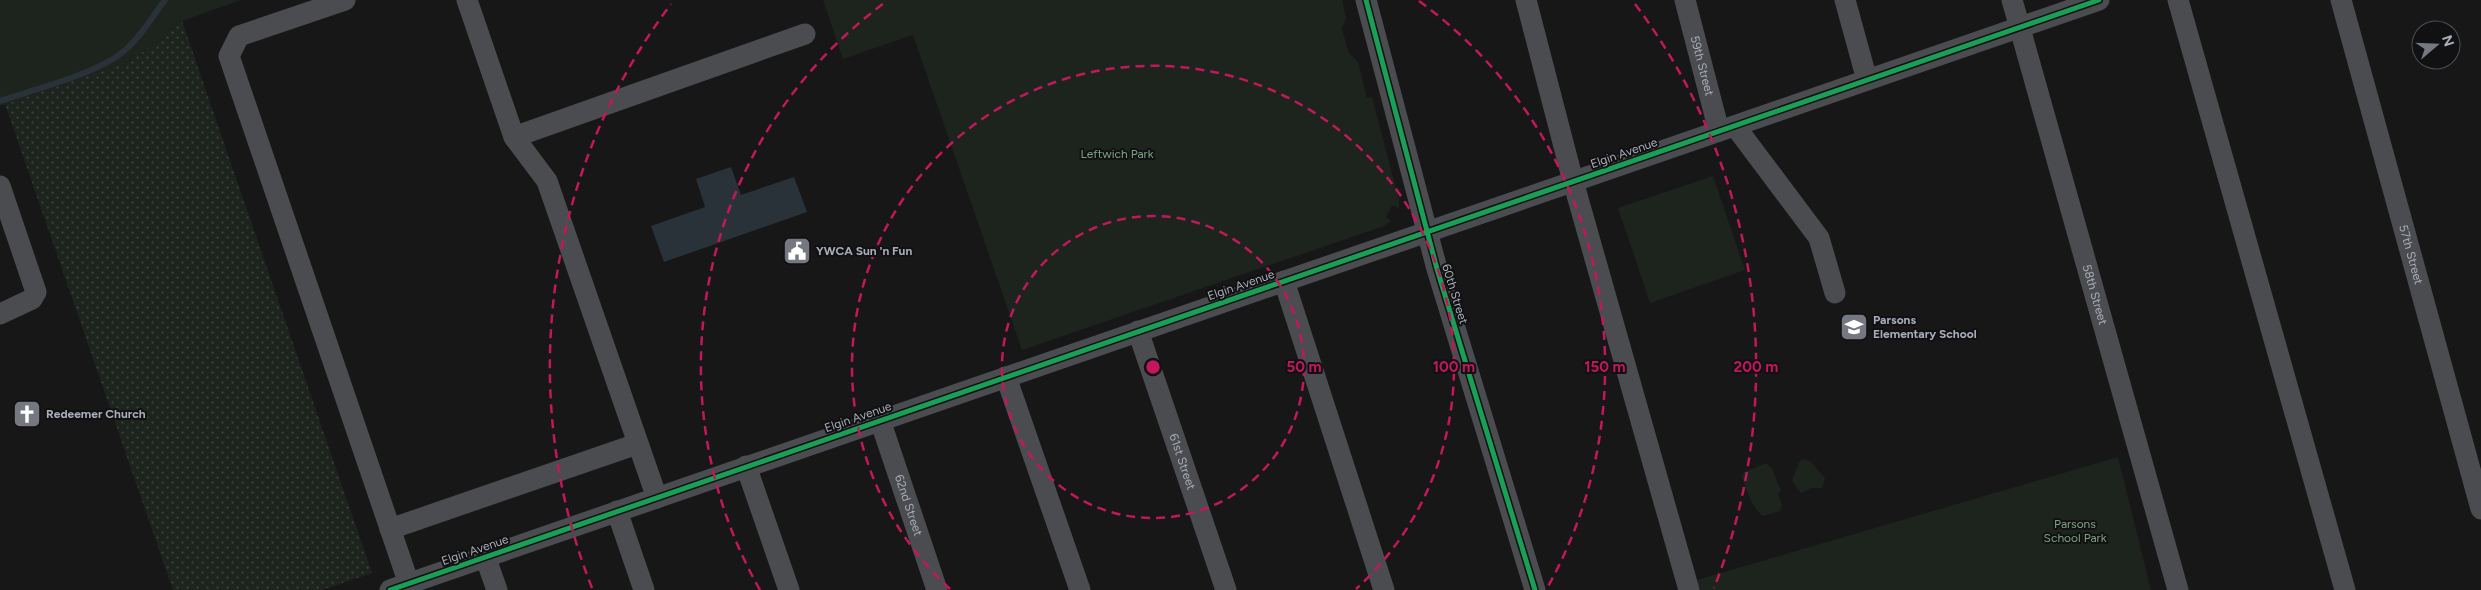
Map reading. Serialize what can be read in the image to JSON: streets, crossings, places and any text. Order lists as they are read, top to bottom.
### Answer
{
  "streets": {
    "street": [
      "59th Street",
      "Elgin Avenue",
      "57th Street",
      "60th Street",
      "58th Street",
      "61st Street",
      "62nd Street"
    ]
  },
  "crossings": [
    ["59th Street", "Elgin Avenue"],
    ["Elgin Avenue", "60th Street"],
    ["Elgin Avenue", "58th Street"],
    ["Elgin Avenue", "61st Street"],
    ["Elgin Avenue", "62nd Street"]
  ],
  "parks": ["Leftwich Park", "Parsons School Park"],
  "places": {
    "public building": ["YWCA Sun 'n Fun"],
    "school or university": ["Parsons Elementary School"],
    "church": ["Redeemer Church"]
  },
  "north": "right",
  "rings": [
    "50 m",
    "100 m",
    "150 m",
    "200 m"
  ]
}
